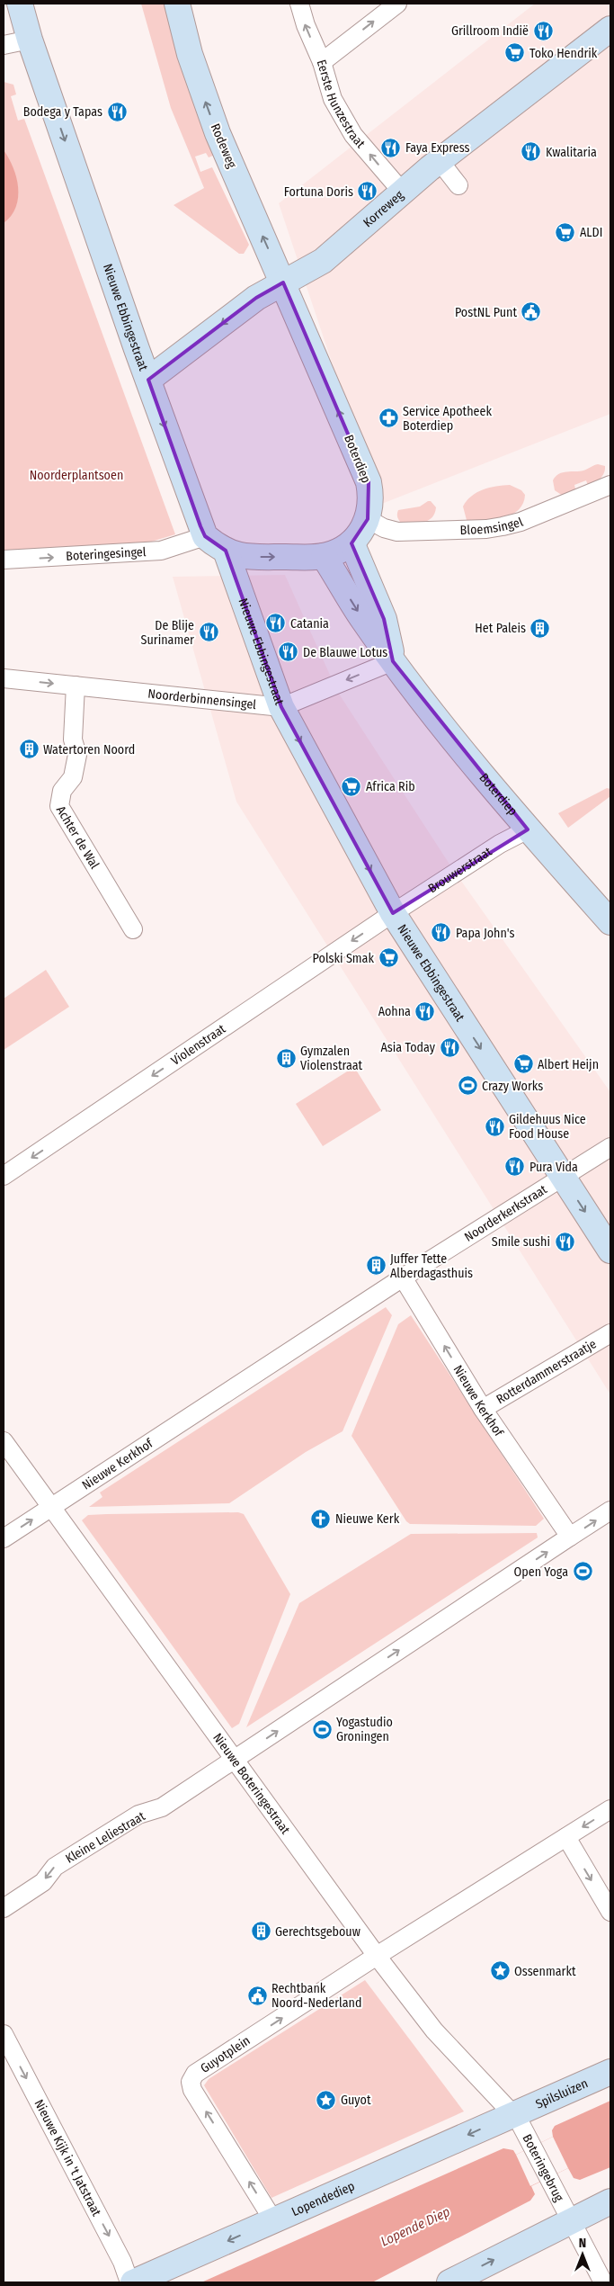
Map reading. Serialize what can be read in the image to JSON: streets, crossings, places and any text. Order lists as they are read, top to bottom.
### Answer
{
  "streets": {
    "street": [
      "Eerste Hunzestraat",
      "Rodeweg",
      "Korreweg",
      "Nieuwe Ebbingestraat",
      "Boterdiep",
      "Bloemsingel",
      "Boteringesingel",
      "Noorderbinnensingel",
      "Achter de Wal",
      "Brouwerstraat",
      "Violenstraat",
      "Noorderkerkstraat",
      "Rotterdammerstraatje",
      "Nieuwe Kerkhof",
      "Nieuwe Boteringestraat",
      "Kleine Leliestraat",
      "Guyotplein",
      "Spilsluizen",
      "Nieuwe Kijk in 't Jatstraat",
      "Boteringebrug",
      "Lopendediep"
    ]
  },
  "crossings": [
    ["Eerste Hunzestraat", "Korreweg"],
    ["Rodeweg", "Korreweg"],
    ["Rodeweg", "Boterdiep"],
    ["Korreweg", "Nieuwe Ebbingestraat"],
    ["Korreweg", "Boterdiep"],
    ["Nieuwe Ebbingestraat", "Boteringesingel"],
    ["Nieuwe Ebbingestraat", "Noorderbinnensingel"],
    ["Nieuwe Ebbingestraat", "Brouwerstraat"],
    ["Nieuwe Ebbingestraat", "Violenstraat"],
    ["Nieuwe Ebbingestraat", "Noorderkerkstraat"],
    ["Boterdiep", "Bloemsingel"],
    ["Boterdiep", "Noorderbinnensingel"],
    ["Boterdiep", "Brouwerstraat"],
    ["Noorderbinnensingel", "Achter de Wal"],
    ["Brouwerstraat", "Violenstraat"],
    ["Noorderkerkstraat", "Nieuwe Kerkhof"],
    ["Rotterdammerstraatje", "Nieuwe Kerkhof"],
    ["Nieuwe Kerkhof", "Nieuwe Boteringestraat"],
    ["Nieuwe Boteringestraat", "Kleine Leliestraat"],
    ["Nieuwe Boteringestraat", "Guyotplein"],
    ["Nieuwe Boteringestraat", "Spilsluizen"],
    ["Nieuwe Boteringestraat", "Boteringebrug"],
    ["Nieuwe Boteringestraat", "Lopendediep"],
    ["Guyotplein", "Lopendediep"],
    ["Spilsluizen", "Boteringebrug"],
    ["Spilsluizen", "Lopendediep"],
    ["Nieuwe Kijk in 't Jatstraat", "Lopendediep"],
    ["Boteringebrug", "Lopendediep"]
  ],
  "one_way": [
    "Eerste Hunzestraat",
    "Rodeweg",
    "Nieuwe Ebbingestraat",
    "Boteringesingel",
    "Violenstraat",
    "Kleine Leliestraat",
    "Nieuwe Kijk in 't Jatstraat"
  ],
  "water": ["Lopende Diep"],
  "parks": ["Noorderplantsoen"],
  "places": {
    "restaurant": [
      "Grillroom Indië",
      "Bodega y Tapas",
      "Faya Express",
      "Kwalitaria",
      "Fortuna Doris",
      "Catania",
      "De Blije Surinamer",
      "De Blauwe Lotus",
      "Papa John's",
      "Aohna",
      "Asia Today",
      "Gildehuus Nice Food House",
      "Pura Vida",
      "Smile sushi"
    ],
    "supermarket": [
      "Toko Hendrik",
      "ALDI",
      "Africa Rib",
      "Polski Smak",
      "Albert Heijn"
    ],
    "public building": ["PostNL Punt", "Rechtbank Noord-Nederland"],
    "pharmacy": ["Service Apotheek Boterdiep"],
    "building": [
      "Het Paleis",
      "Watertoren Noord",
      "Gymzalen Violenstraat",
      "Juffer Tette Alberdagasthuis",
      "Gerechtsgebouw"
    ],
    "sports": ["Crazy Works", "Open Yoga", "Yogastudio Groningen"],
    "church": ["Nieuwe Kerk"],
    "place": ["Ossenmarkt", "Guyot"]
  },
  "north": "top"
}
